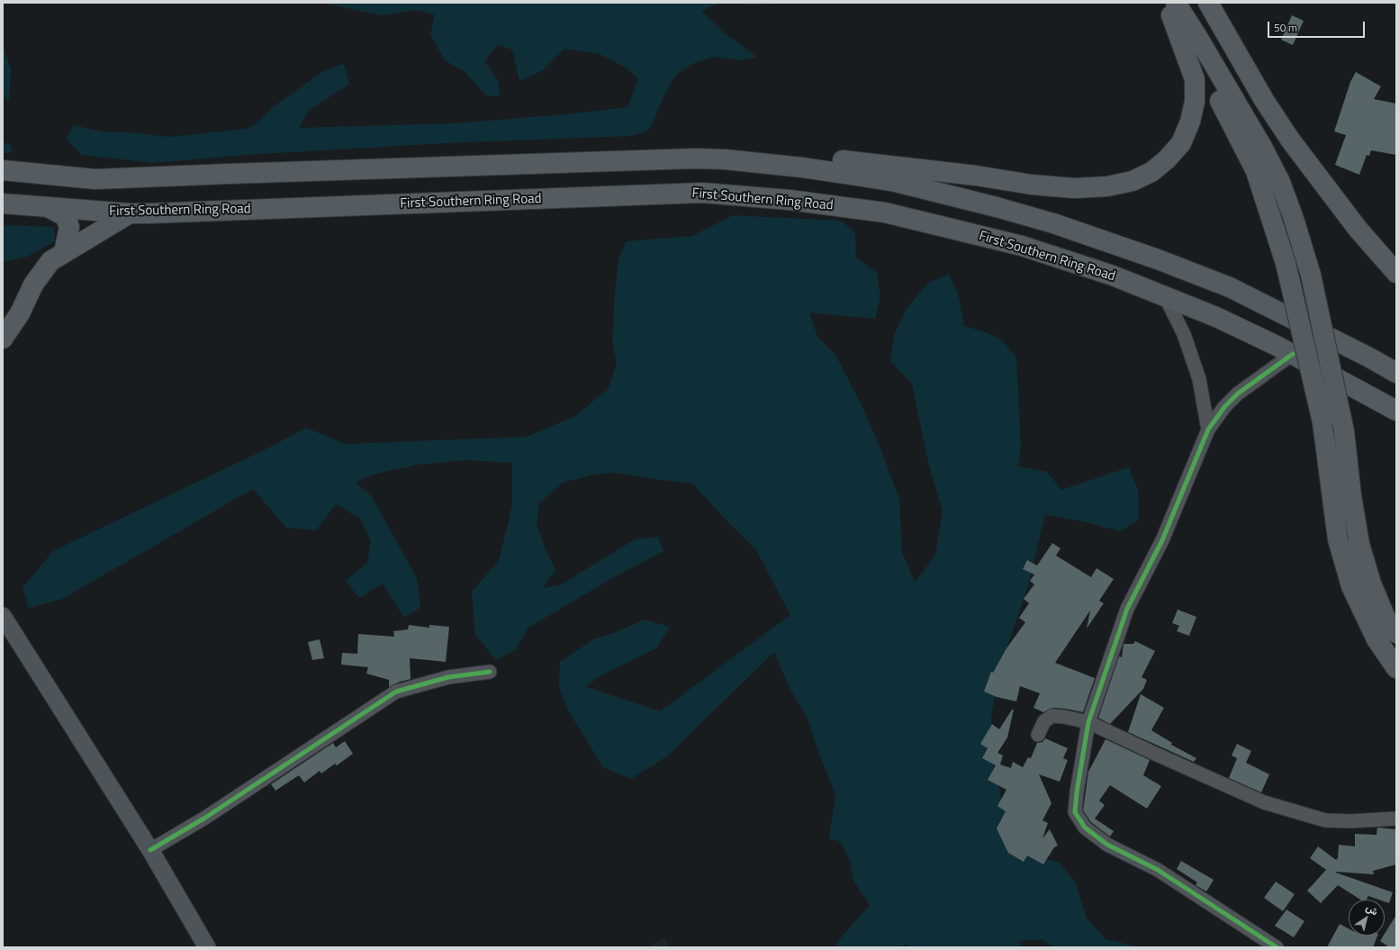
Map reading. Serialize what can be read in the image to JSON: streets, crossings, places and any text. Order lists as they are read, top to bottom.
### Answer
{
  "streets": {
    "highway": ["First Southern Ring Road"]
  },
  "scale_bar": "50 m",
  "north": "top right"
}
